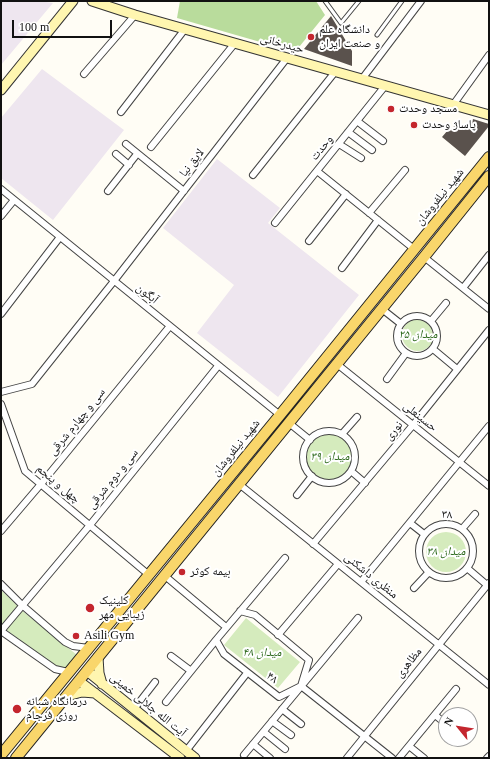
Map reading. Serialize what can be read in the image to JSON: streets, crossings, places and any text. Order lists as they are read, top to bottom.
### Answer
{
  "streets": {
    "main road": ["حیدرخانی", "شهید نیلفروشان", "آيت الله جلالى خمينى"],
    "street": [
      "وحدت",
      "لایق نیا",
      "آبگون",
      "حسینعلی",
      "سی و چهارم شرقی",
      "نوری",
      "سی و دوم شرقی",
      "چهل و پنجم",
      "۳۸",
      "منظری داشکنی",
      "مظاهری",
      "۴۸"
    ]
  },
  "crossings": [
    ["حیدرخانی", "وحدت"],
    ["حیدرخانی", "لایق نیا"],
    ["لایق نیا", "آبگون"],
    ["شهید نیلفروشان", "آبگون"],
    ["شهید نیلفروشان", "حسینعلی"],
    ["شهید نیلفروشان", "چهل و پنجم"],
    ["شهید نیلفروشان", "منظری داشکنی"],
    ["شهید نیلفروشان", "آيت الله جلالى خمينى"],
    ["آبگون", "سی و چهارم شرقی"],
    ["آبگون", "سی و دوم شرقی"],
    ["حسینعلی", "نوری"],
    ["سی و چهارم شرقی", "چهل و پنجم"],
    ["نوری", "منظری داشکنی"],
    ["سی و دوم شرقی", "چهل و پنجم"],
    ["منظری داشکنی", "مظاهری"]
  ],
  "parks": [
    "میدان ۲۵",
    "میدان ۳۹",
    "میدان ۳۸",
    "میدان ۴۸"
  ],
  "places": [
    "دانشگاه علم و صنعت ایران",
    "مسجد وحدت",
    "پاساژ وحدت",
    "بیمه کوثر",
    "کلینیک زیبایی مهر",
    "Asili Gym",
    "درمانگاه شبانه روزی فرجام"
  ],
  "scale_bar": "100 m",
  "north": "top left"
}
